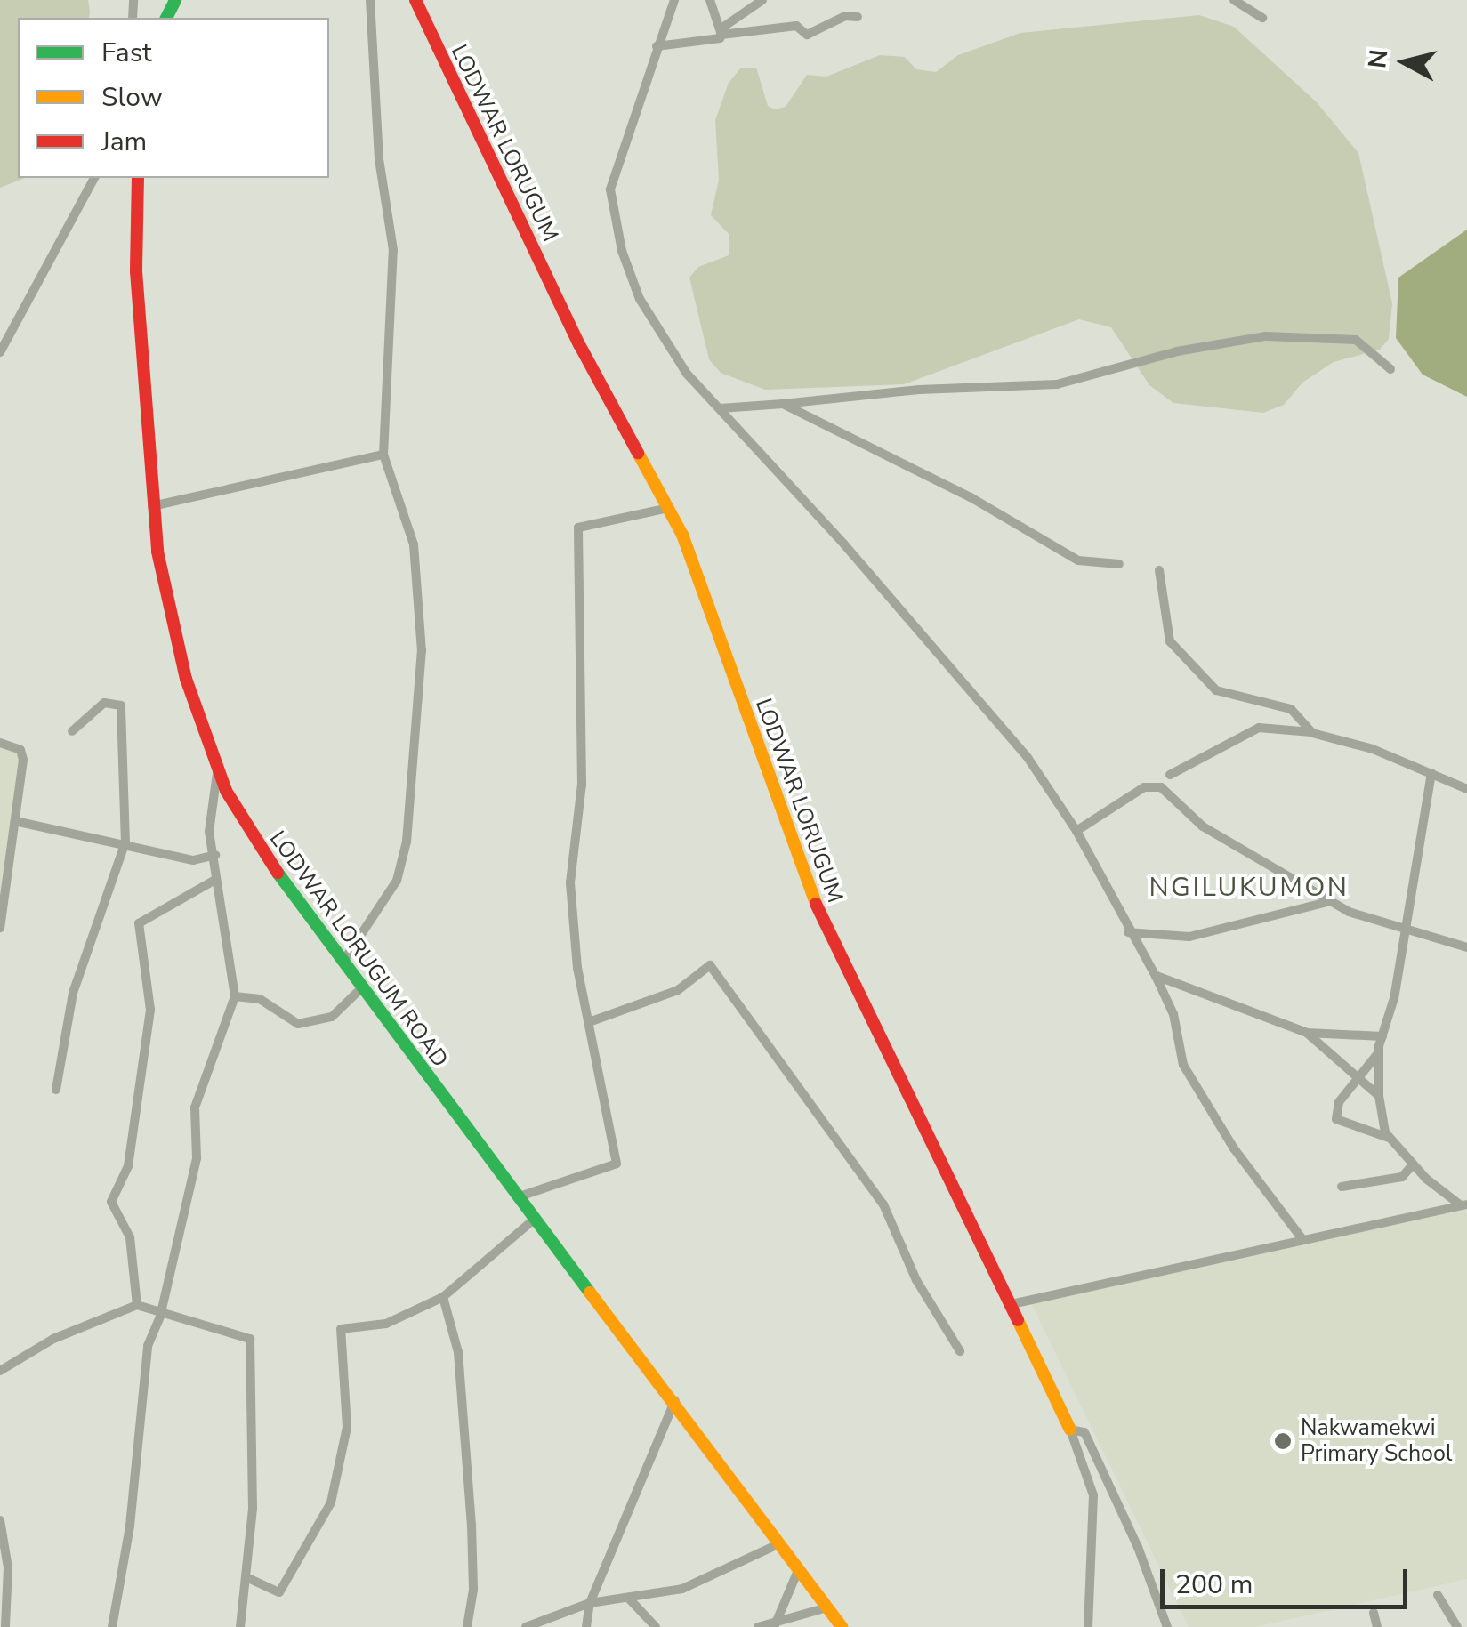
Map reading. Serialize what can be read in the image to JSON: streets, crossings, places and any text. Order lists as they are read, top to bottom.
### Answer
{
  "streets": {
    "main road": ["LODWAR LORUGUM", "LODWAR LORUGUM ROAD"]
  },
  "districts": ["NGILUKUMON"],
  "places": ["Nakwamekwi Primary School"],
  "legend": ["Fast", "Slow", "Jam"],
  "scale_bar": "200 m",
  "north": "left"
}
